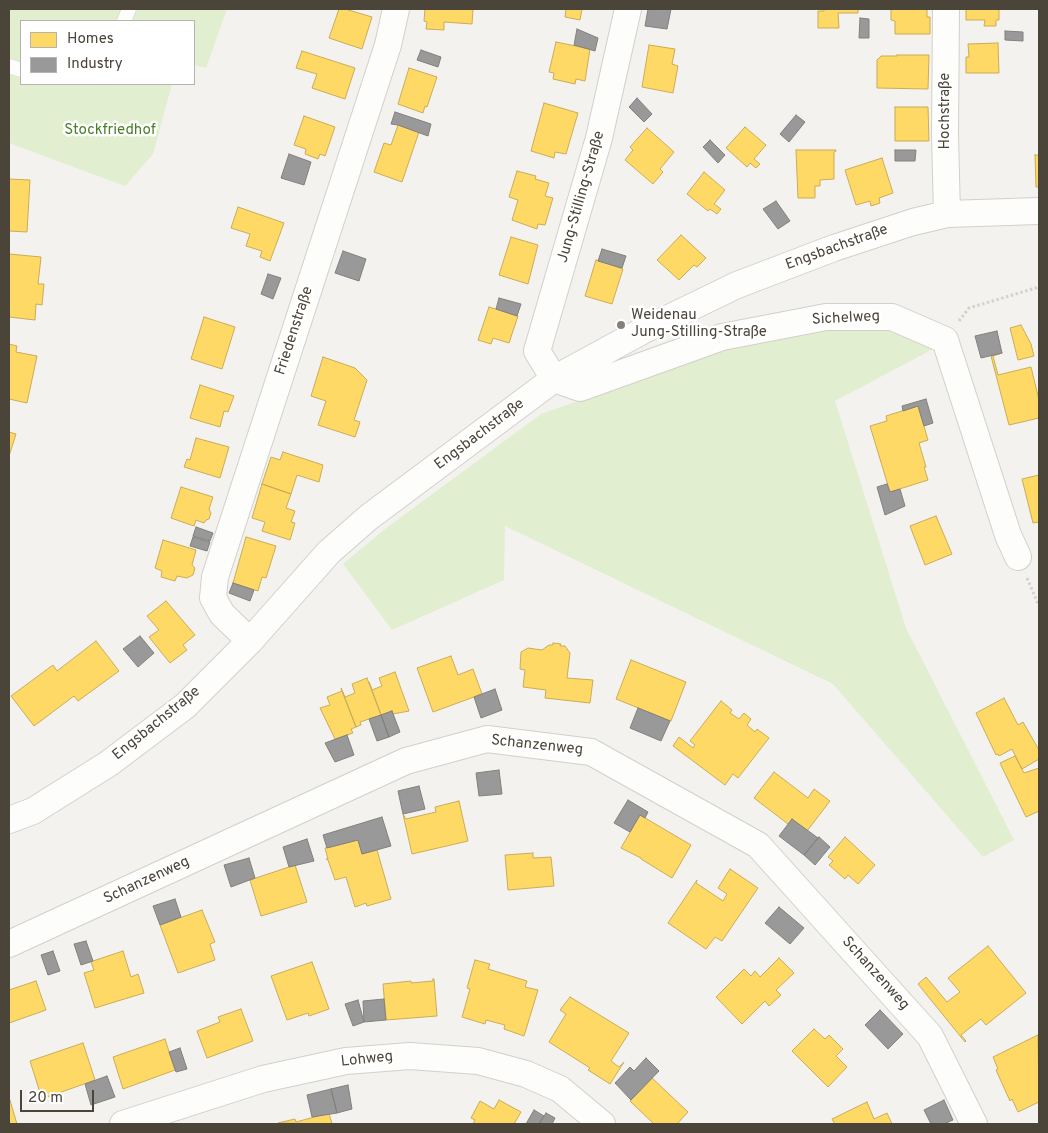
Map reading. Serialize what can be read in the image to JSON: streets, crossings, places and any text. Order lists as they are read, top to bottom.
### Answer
{
  "streets": {
    "street": [
      "Hochstraße",
      "Jung-Stilling-Straße",
      "Engsbachstraße",
      "Sichelweg",
      "Friedenstraße",
      "Schanzenweg",
      "Lohweg"
    ]
  },
  "crossings": [
    ["Hochstraße", "Engsbachstraße"],
    ["Jung-Stilling-Straße", "Engsbachstraße"],
    ["Jung-Stilling-Straße", "Sichelweg"],
    ["Engsbachstraße", "Sichelweg"],
    ["Engsbachstraße", "Friedenstraße"]
  ],
  "parks": ["Stockfriedhof"],
  "places": ["Weidenau Jung-Stilling-Straße"],
  "legend": ["Homes", "Industry"],
  "scale_bar": "20 m"
}
